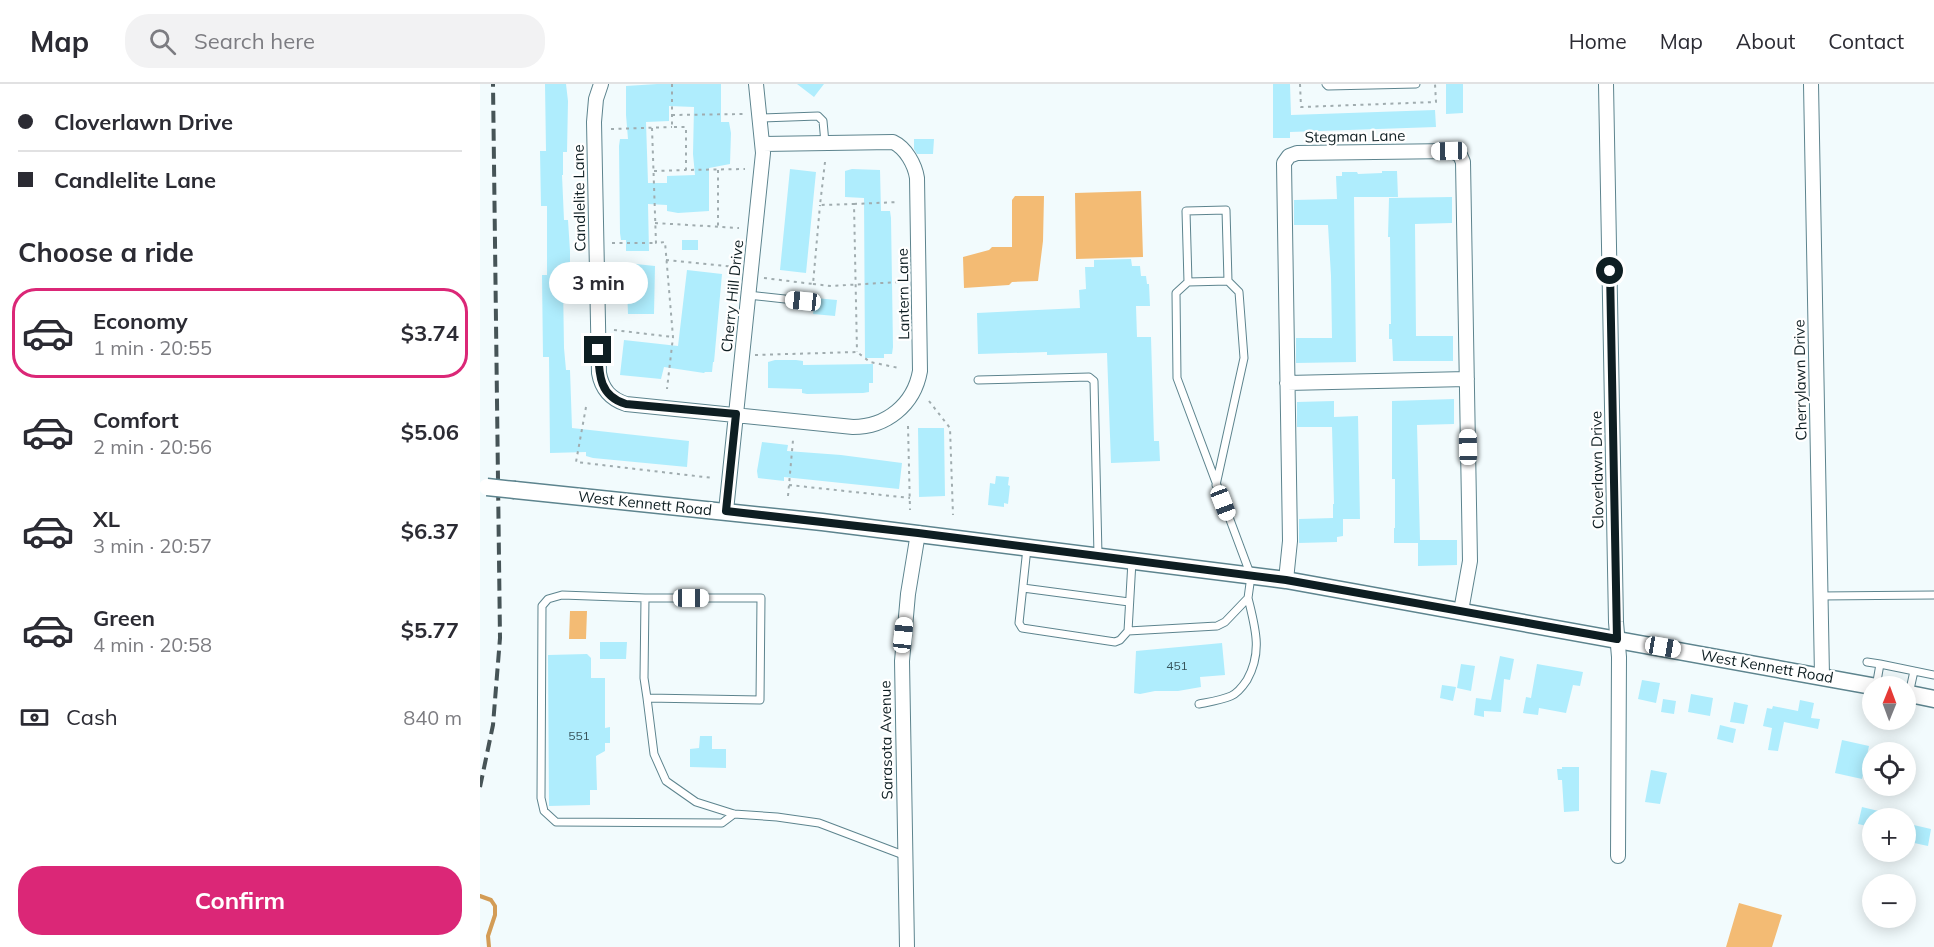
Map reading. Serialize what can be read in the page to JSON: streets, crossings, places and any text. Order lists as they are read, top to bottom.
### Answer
{
  "streets": {
    "street": [
      "Stegman Lane",
      "Candlelite Lane",
      "Lantern Lane",
      "Cherry Hill Drive",
      "Cherrylawn Drive",
      "Cloverlawn Drive",
      "West Kennett Road",
      "Sarasota Avenue"
    ]
  },
  "crossings": [
    ["Stegman Lane", "West Kennett Road"],
    ["Candlelite Lane", "Lantern Lane"],
    ["Candlelite Lane", "Cherry Hill Drive"],
    ["Lantern Lane", "Cherry Hill Drive"],
    ["Cherry Hill Drive", "West Kennett Road"],
    ["Cherrylawn Drive", "West Kennett Road"],
    ["Cloverlawn Drive", "West Kennett Road"],
    ["West Kennett Road", "Sarasota Avenue"]
  ],
  "house_numbers": ["451", "551"],
  "north": "top",
  "page": {
    "header": "Map",
    "search": "Search here",
    "nav": [
      "Home",
      "Map",
      "About",
      "Contact"
    ],
    "banner": ["Cloverlawn Drive", "Candlelite Lane"],
    "heading": "Choose a ride",
    "bubble": "3 min",
    "list": [
      {
        "name": "Economy",
        "note": "1 min · 20:55",
        "value": "$3.74"
      },
      {
        "name": "Comfort",
        "note": "2 min · 20:56",
        "value": "$5.06"
      },
      {
        "name": "XL",
        "note": "3 min · 20:57",
        "value": "$6.37"
      },
      {
        "name": "Green",
        "note": "4 min · 20:58",
        "value": "$5.77"
      }
    ],
    "map_buttons": ["+", "−"],
    "pay": ["Cash", "840 m"],
    "buttons": "Confirm"
  }
}
